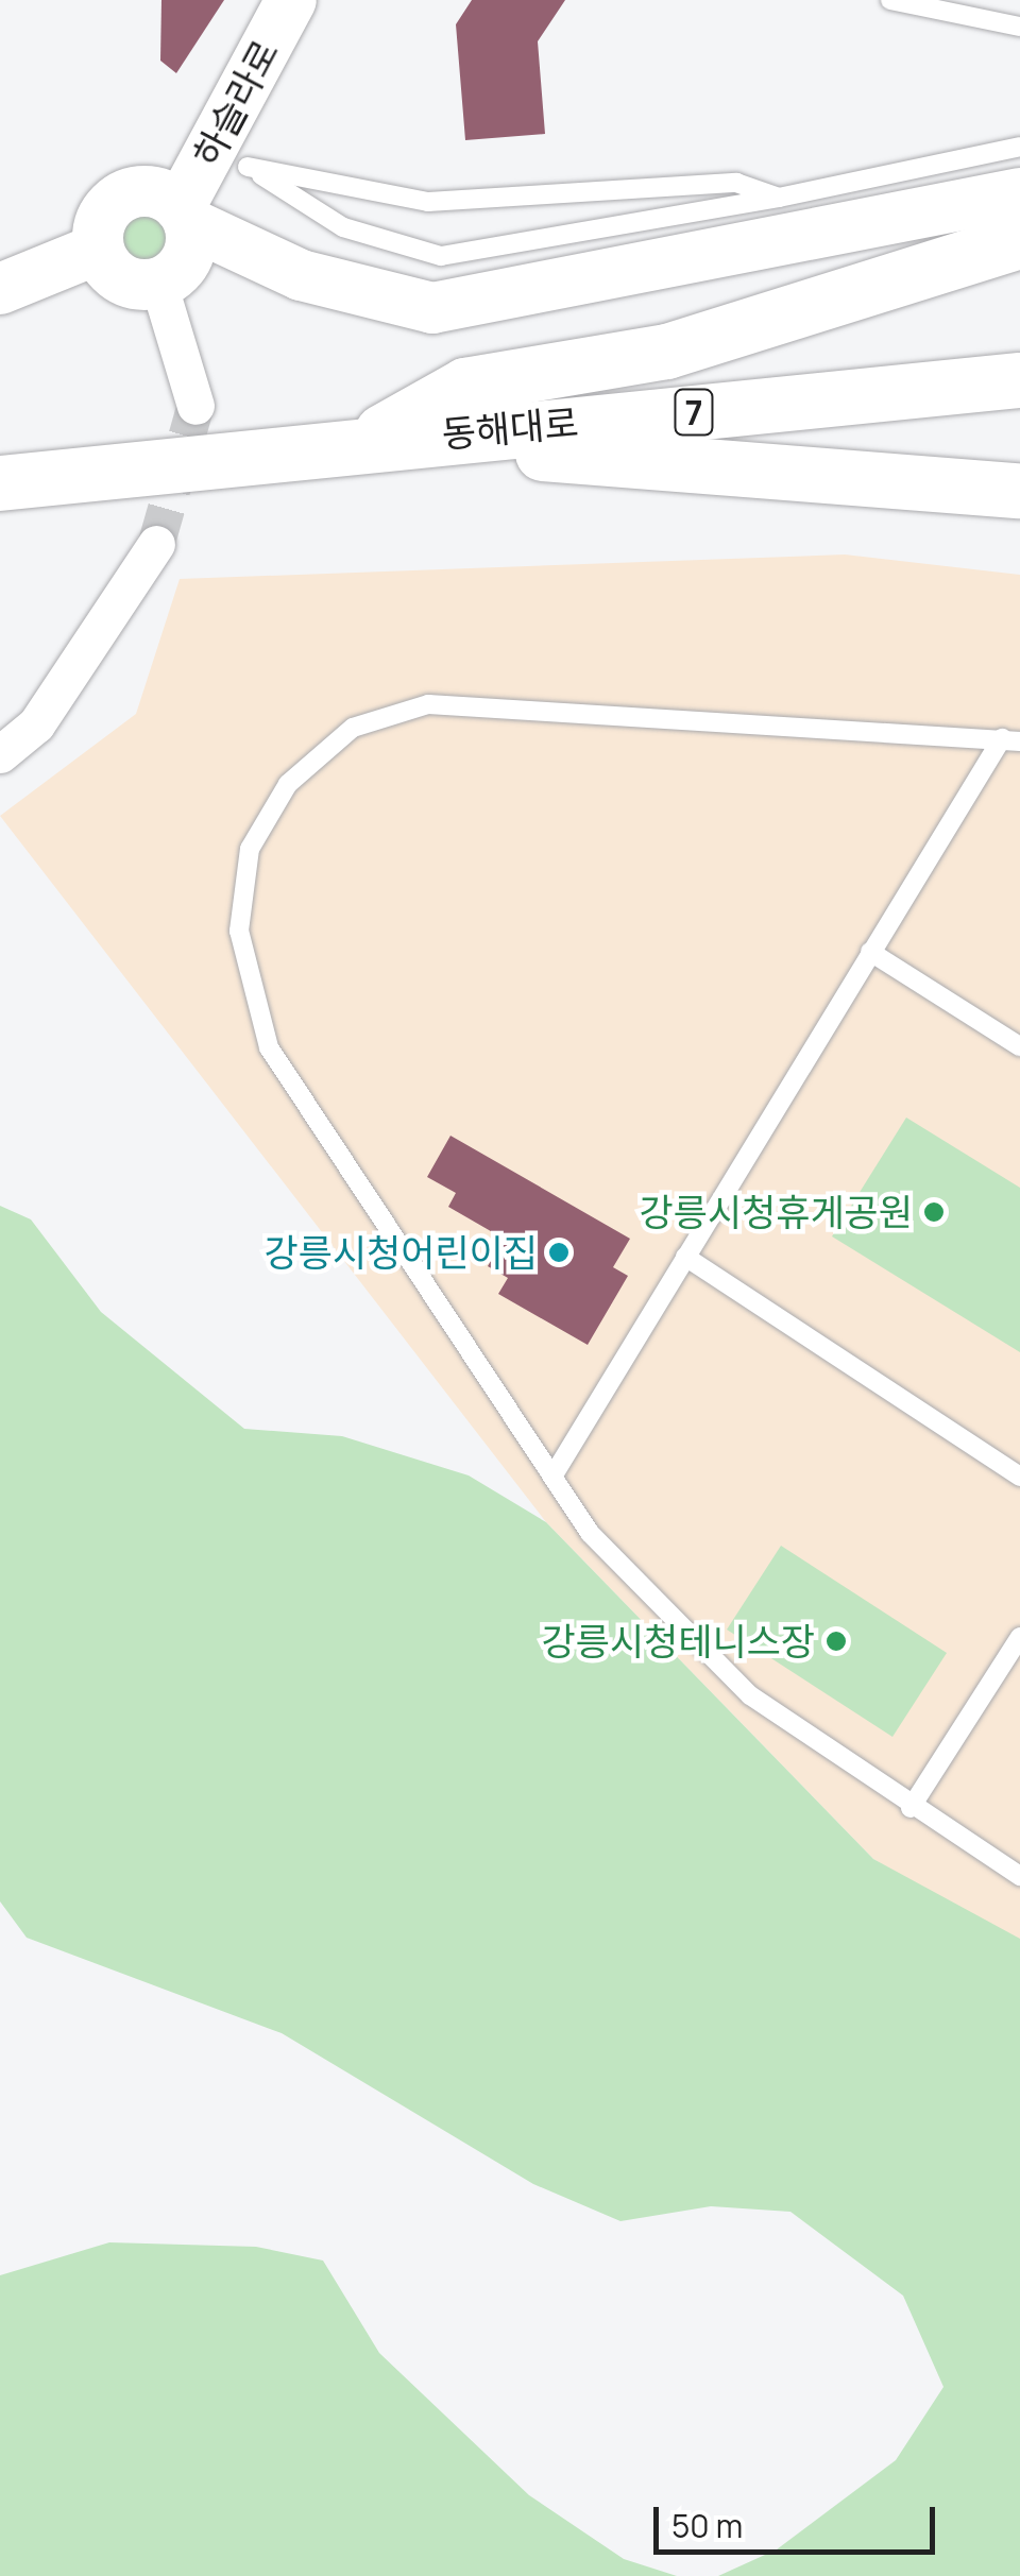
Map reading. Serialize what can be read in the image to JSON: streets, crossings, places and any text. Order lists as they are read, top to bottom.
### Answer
{
  "streets": {
    "main road": ["7", "동해대로"],
    "street": ["하슬라로"]
  },
  "places": ["강릉시청휴게공원", "강릉시청어린이집", "강릉시청테니스장"],
  "scale_bar": "50 m"
}
